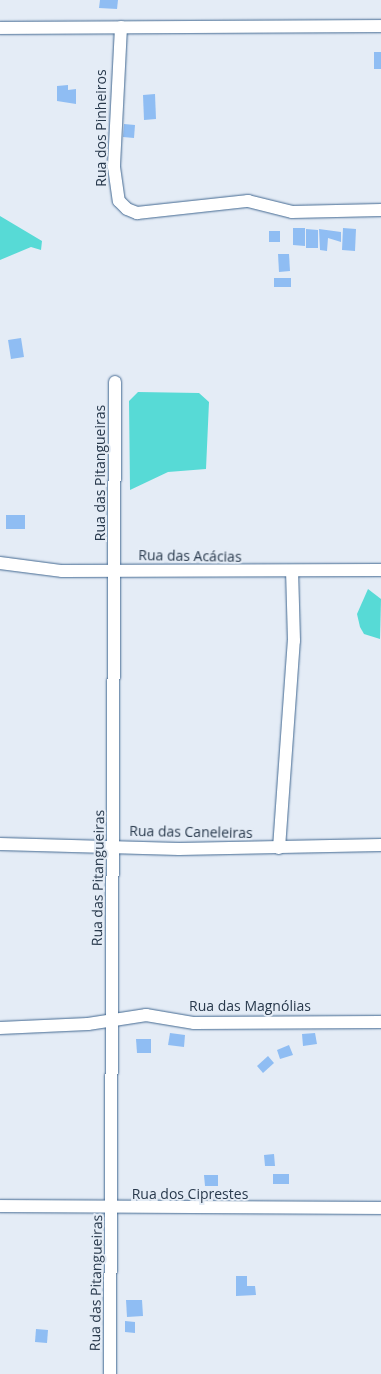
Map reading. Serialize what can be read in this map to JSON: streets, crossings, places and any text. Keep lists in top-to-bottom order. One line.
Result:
{"streets":{"street":["Rua dos Pinheiros","Rua das Pitangueiras","Rua das Acácias","Rua das Caneleiras","Rua das Magnólias","Rua dos Ciprestes"]},"crossings":[["Rua das Pitangueiras","Rua das Acácias"],["Rua das Pitangueiras","Rua das Caneleiras"],["Rua das Pitangueiras","Rua das Magnólias"],["Rua das Pitangueiras","Rua dos Ciprestes"]]}
